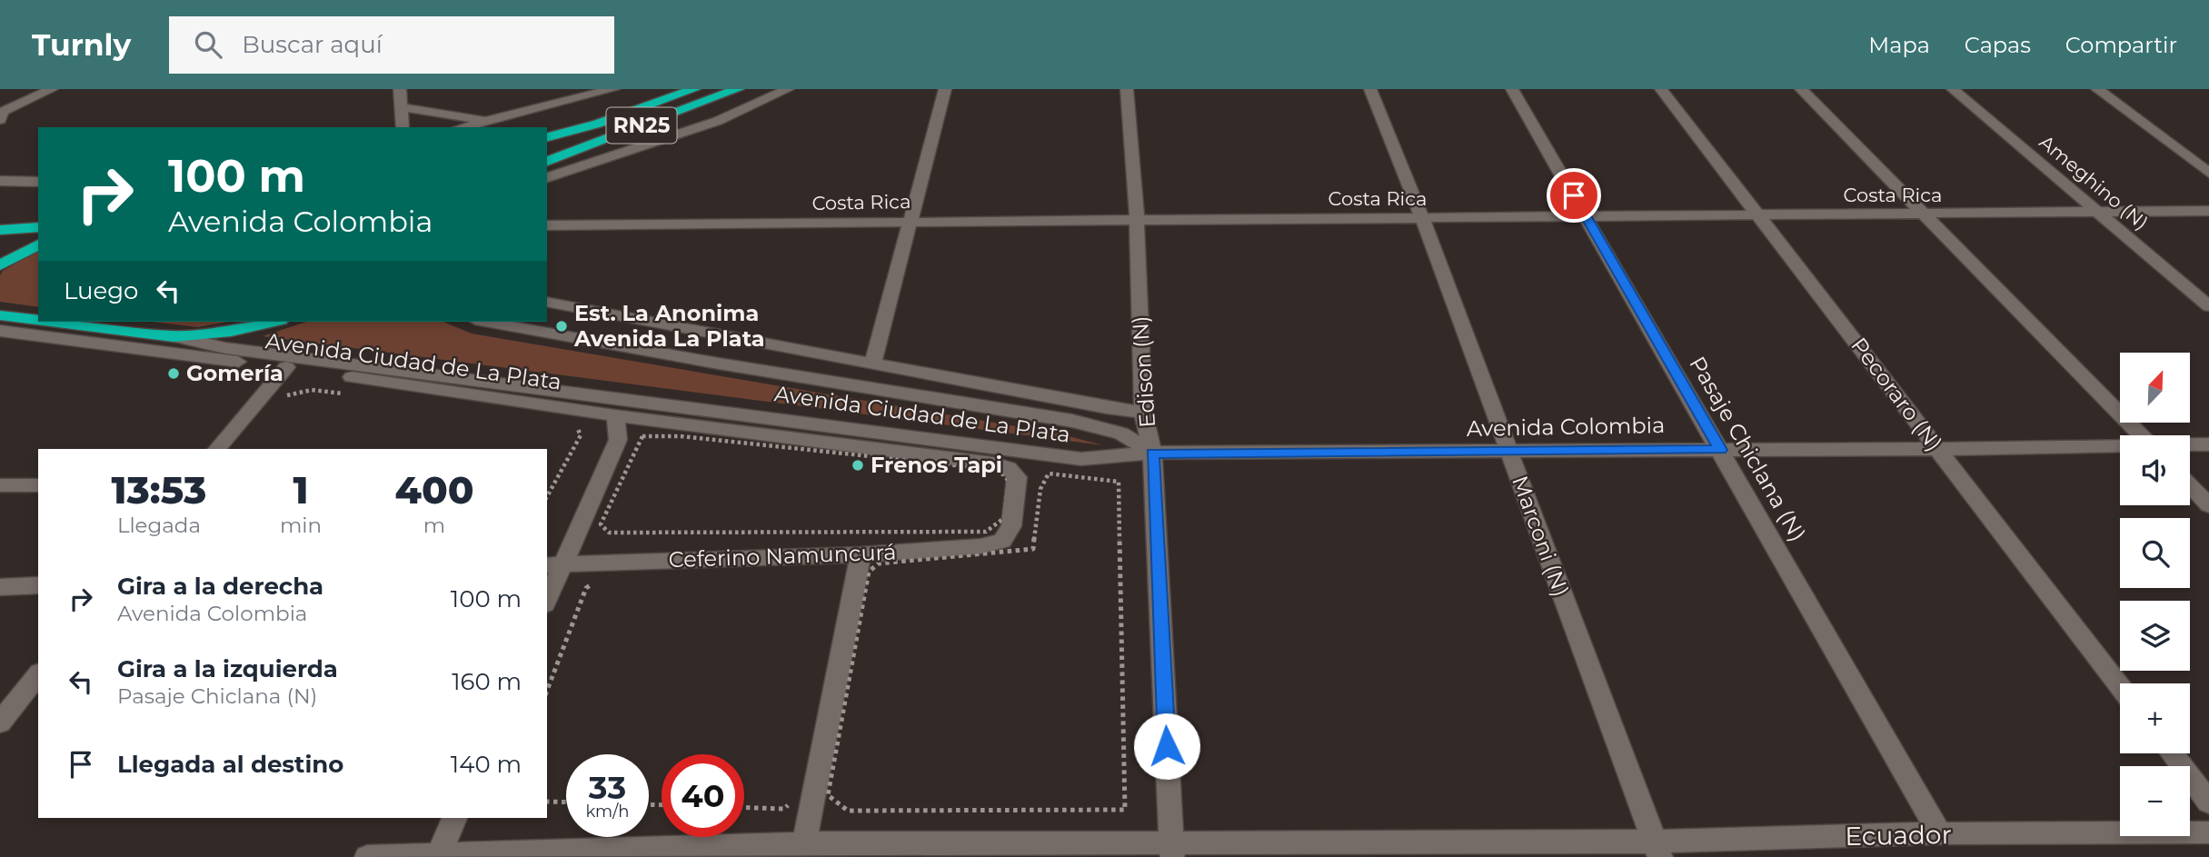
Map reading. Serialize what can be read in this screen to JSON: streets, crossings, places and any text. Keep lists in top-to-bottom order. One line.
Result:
{"streets":{"highway":["RN25","Avenida Ciudad de La Plata"],"street":["Ameghino (N)","Costa Rica","Edison (N)","Pecoraro (N)","Avenida Colombia","Pasaje Chiclana (N)","Marconi (N)","Ceferino Namuncurá","Ecuador"]},"crossings":[["Ameghino (N)","Costa Rica"],["Costa Rica","Edison (N)"],["Costa Rica","Pecoraro (N)"],["Costa Rica","Pasaje Chiclana (N)"],["Costa Rica","Marconi (N)"],["Avenida Ciudad de La Plata","Edison (N)"],["Avenida Ciudad de La Plata","Avenida Colombia"],["Avenida Ciudad de La Plata","Ceferino Namuncurá"],["Edison (N)","Avenida Colombia"],["Edison (N)","Ecuador"],["Pecoraro (N)","Avenida Colombia"],["Avenida Colombia","Pasaje Chiclana (N)"],["Avenida Colombia","Marconi (N)"],["Pasaje Chiclana (N)","Ecuador"],["Marconi (N)","Ecuador"]],"places":["Est. La Anonima Avenida La Plata","Gomería","Frenos Tapi"],"north":"top right","page":{"header":"Turnly","search":"Buscar aquí","nav":["Mapa","Capas","Compartir"],"turn":["100 m","Avenida Colombia"],"then":"Luego","map_buttons":["+","−"],"eta":["13:53","Llegada","1","min","400","m"],"list":[{"name":"Gira a la derecha","note":"Avenida Colombia","value":"100 m"},{"name":"Gira a la izquierda","note":"Pasaje Chiclana (N)","value":"160 m"},{"name":"Llegada al destino","value":"140 m"}],"speed":"33 km/h","limit":"40"}}
